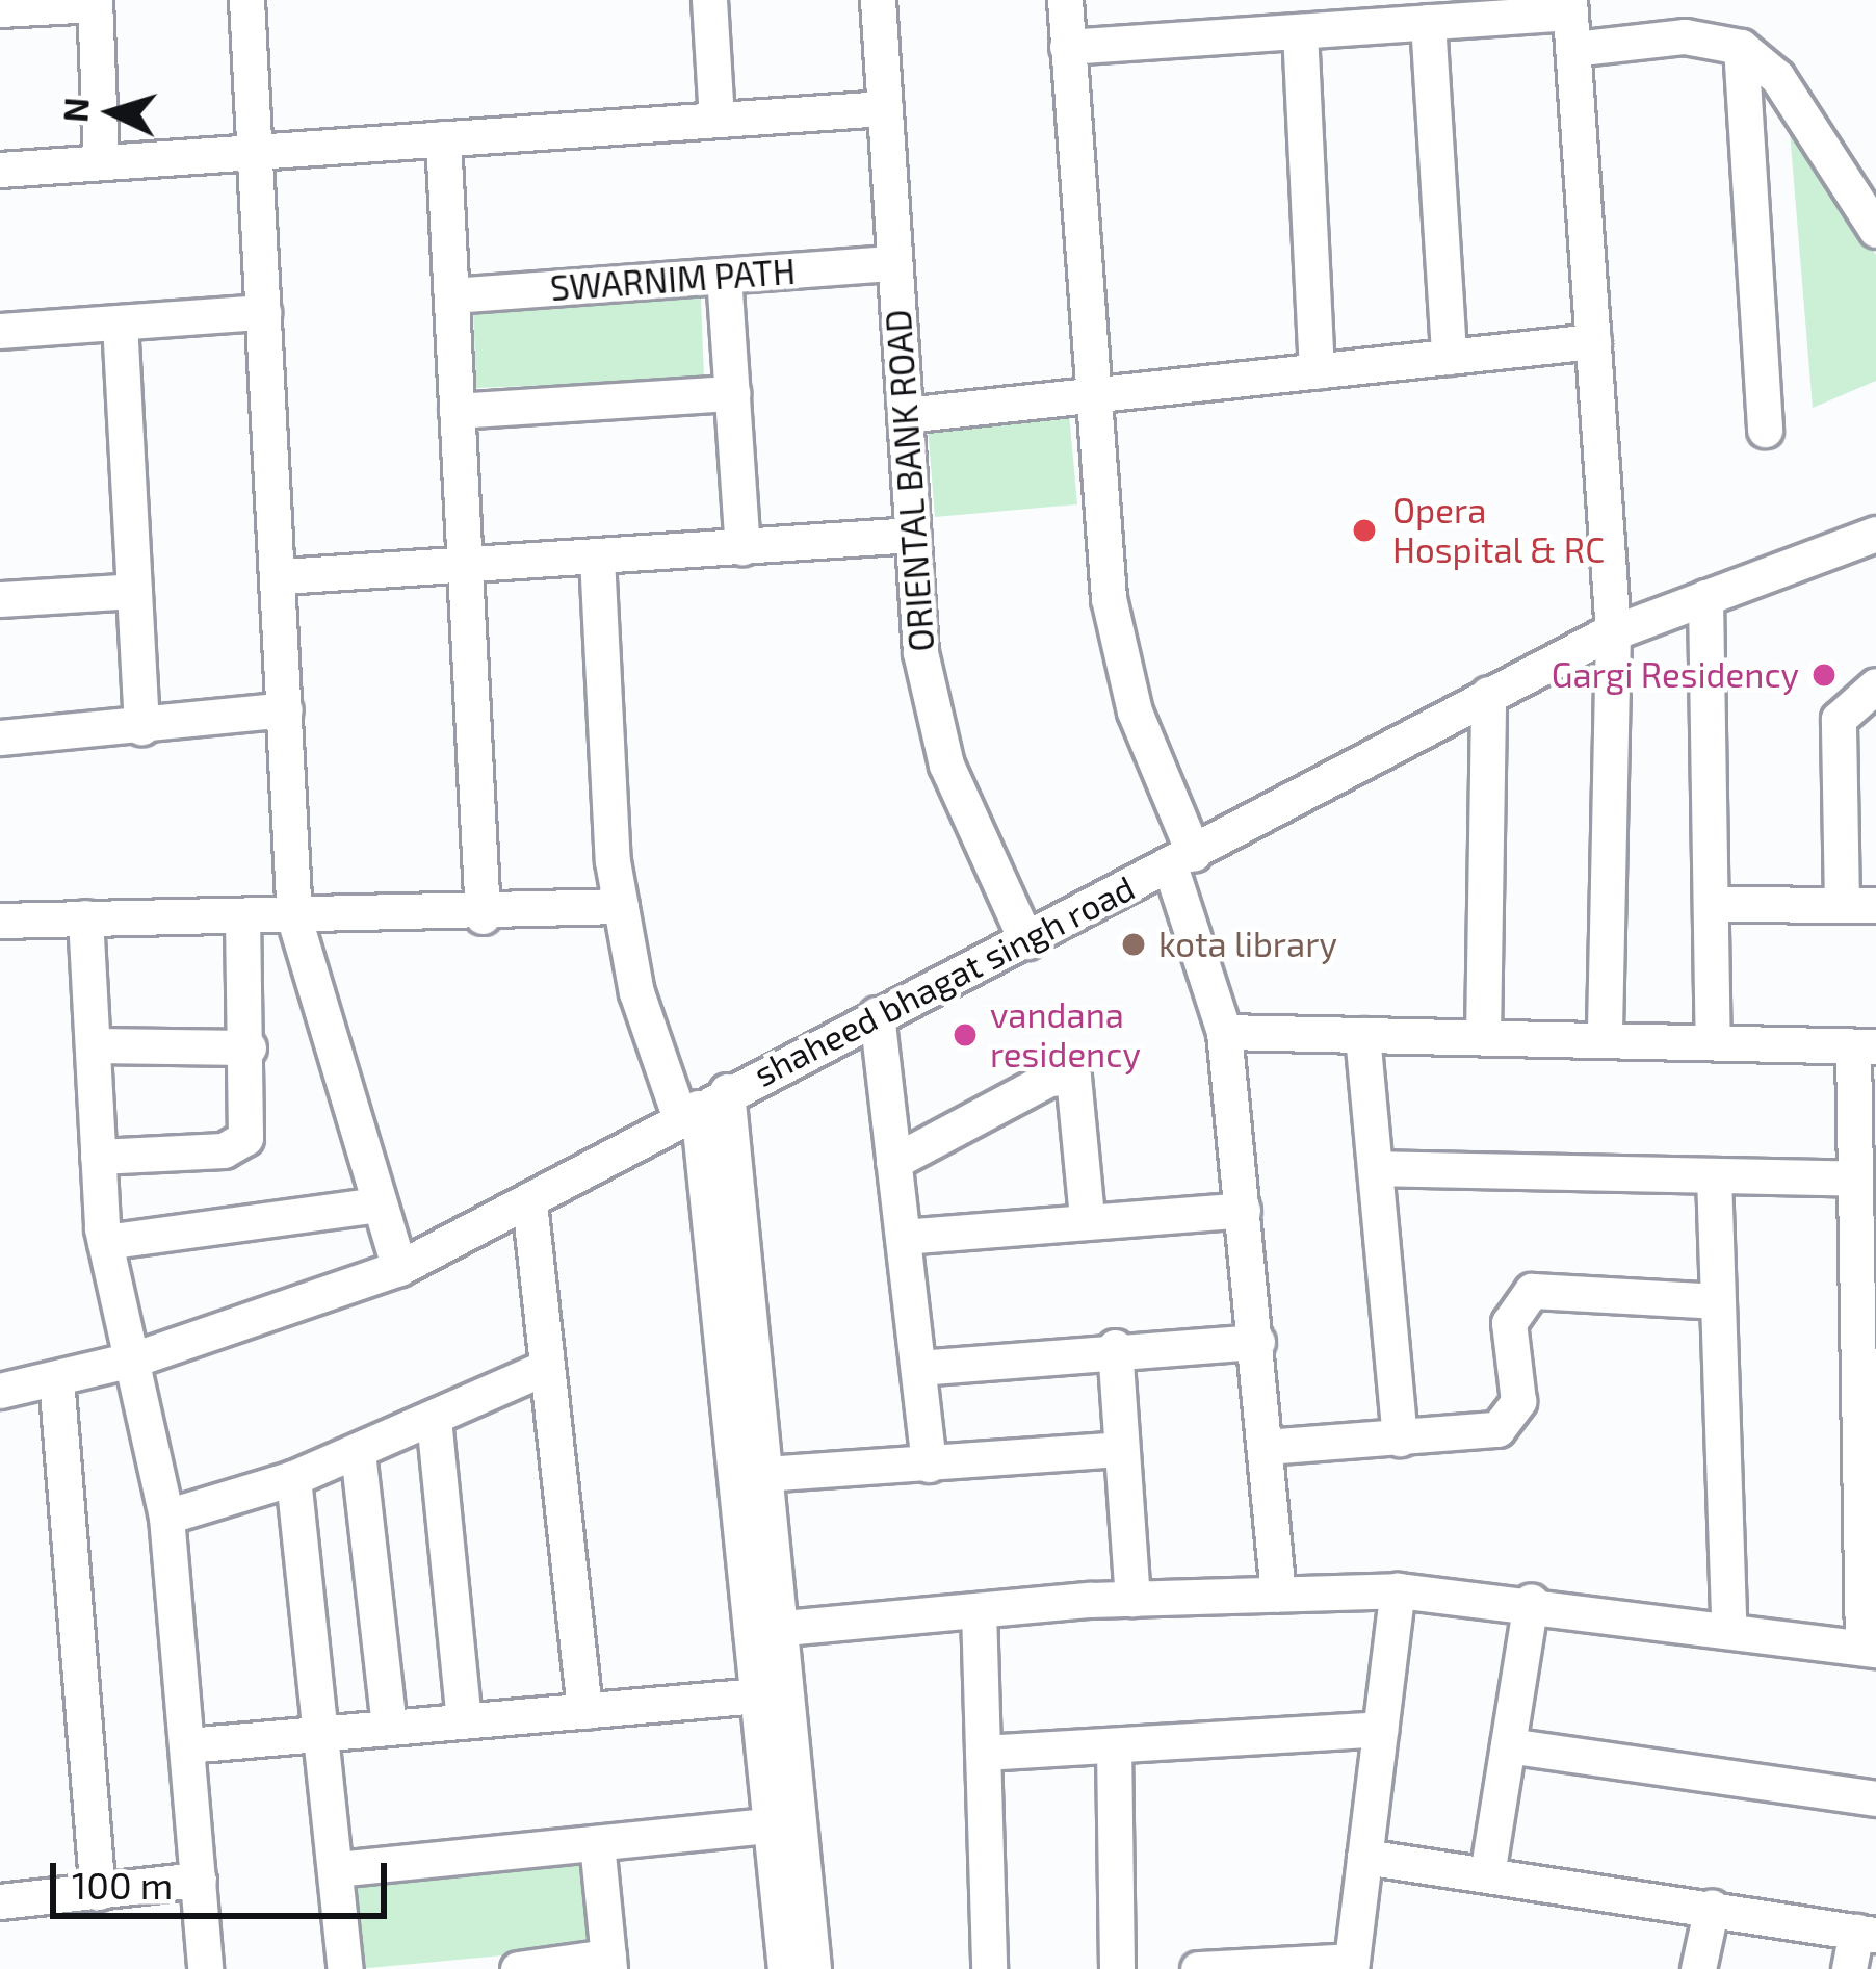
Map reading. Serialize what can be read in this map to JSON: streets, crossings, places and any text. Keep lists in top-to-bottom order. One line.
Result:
{"streets":{"street":["SWARNIM PATH","ORIENTAL BANK ROAD","shaheed bhagat singh road"]},"crossings":[["SWARNIM PATH","ORIENTAL BANK ROAD"],["ORIENTAL BANK ROAD","shaheed bhagat singh road"]],"places":["Opera Hospital & RC","Gargi Residency","kota library","vandana residency"],"scale_bar":"100 m","north":"left"}
